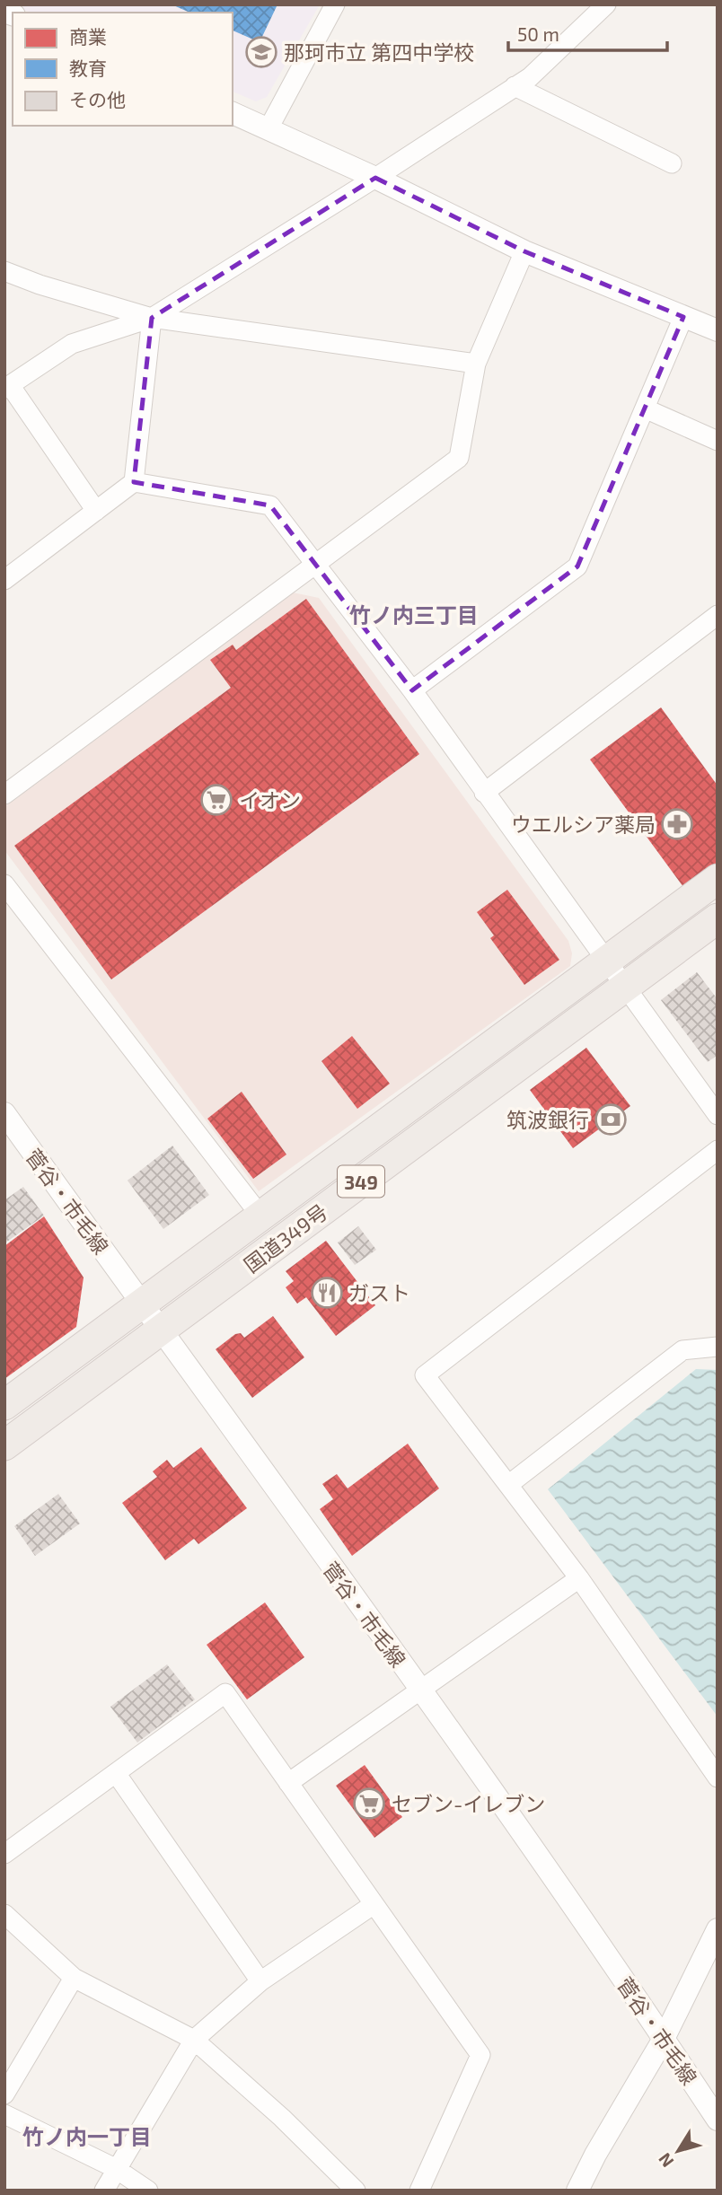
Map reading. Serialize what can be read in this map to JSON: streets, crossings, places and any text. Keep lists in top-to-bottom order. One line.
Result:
{"streets":{"highway":["349","国道349号"],"street":["菅谷・市毛線"]},"crossings":[["菅谷・市毛線","国道349号"]],"districts":["竹ノ内三丁目","竹ノ内一丁目"],"places":{"school or university":["那珂市立 第四中学校"],"supermarket":["イオン","セブン-イレブン"],"pharmacy":["ウエルシア薬局"],"bank":["筑波銀行"],"restaurant":["ガスト"]},"legend":["商業","教育","その他"],"scale_bar":"50 m","north":"bottom left"}
